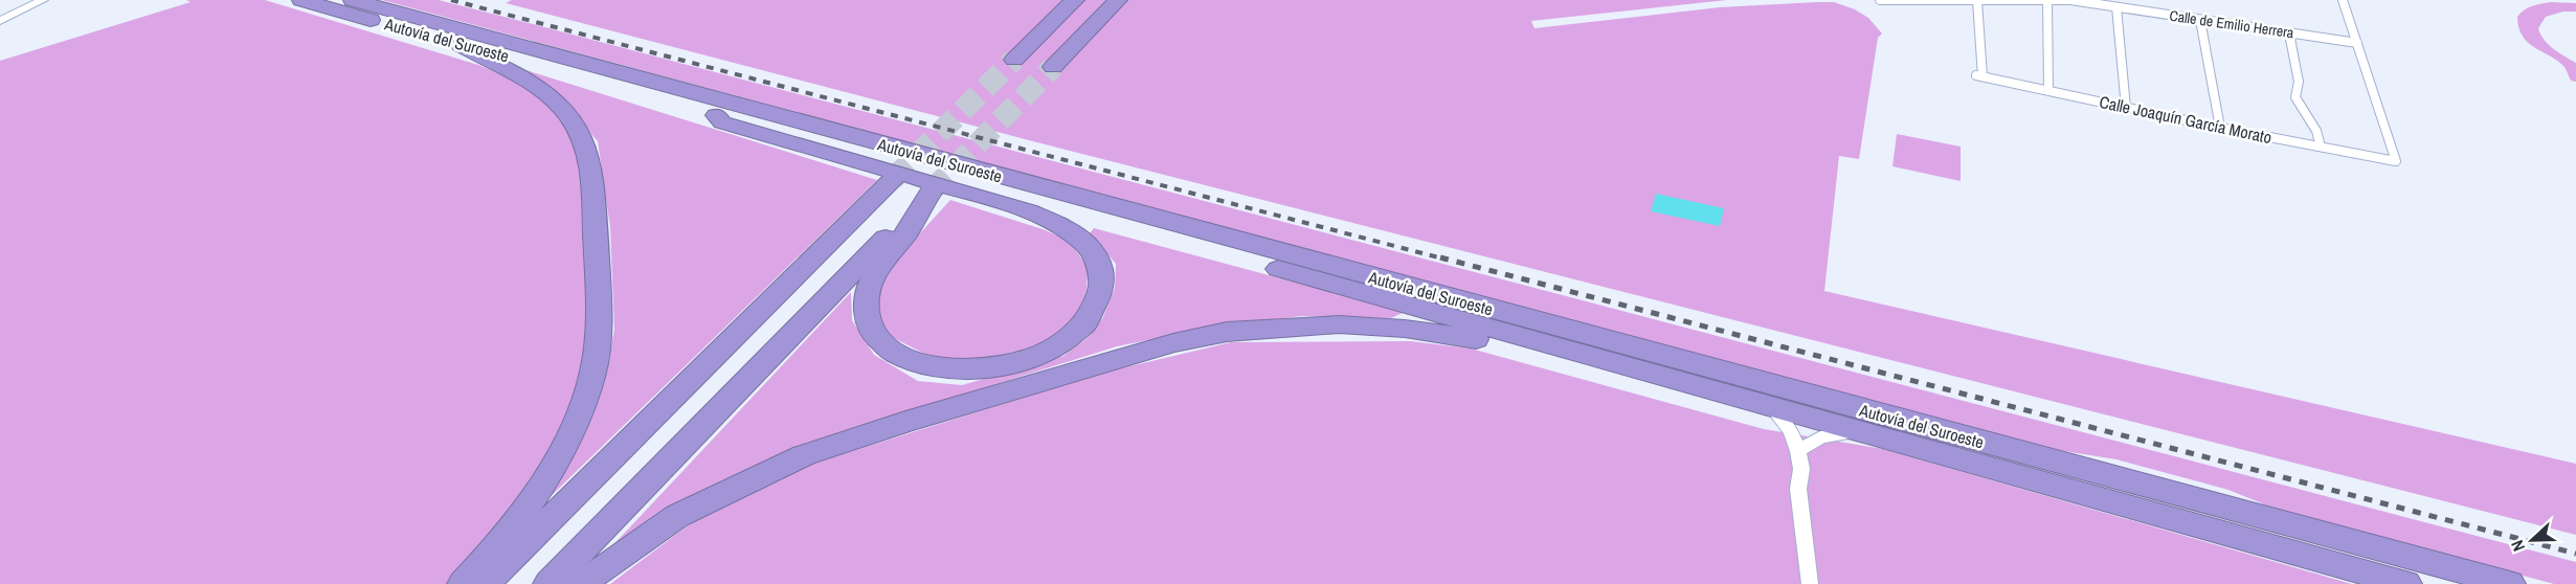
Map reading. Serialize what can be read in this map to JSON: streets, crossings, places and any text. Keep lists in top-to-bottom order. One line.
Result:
{"streets":{"highway":["Autovía del Suroeste"],"street":["Calle de Emilio Herrera","Calle Joaquín García Morato"]},"crossings":[["Calle de Emilio Herrera","Calle Joaquín García Morato"]],"north":"left"}
